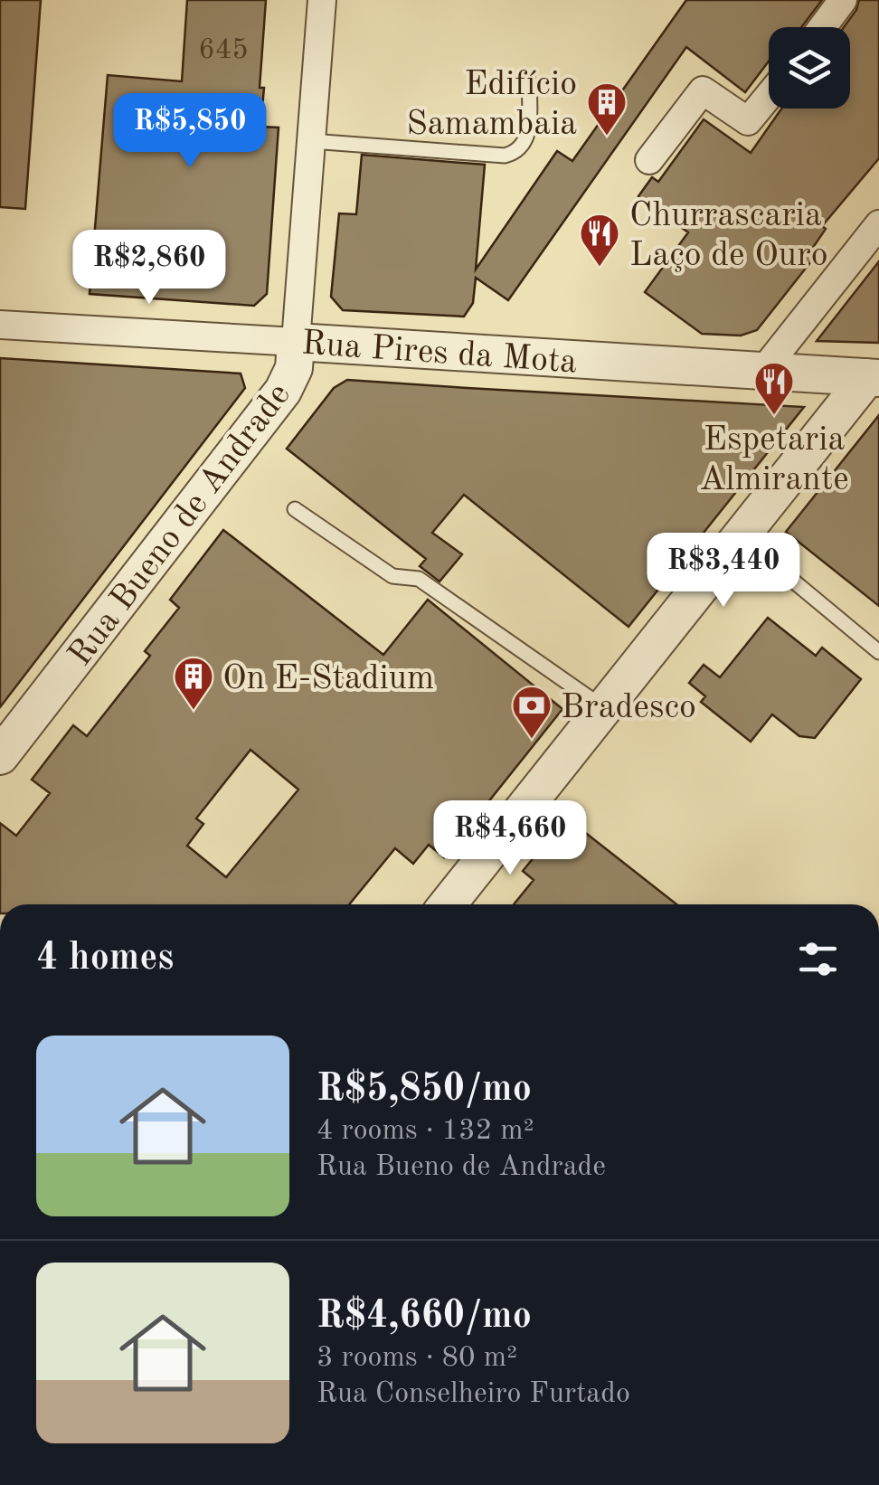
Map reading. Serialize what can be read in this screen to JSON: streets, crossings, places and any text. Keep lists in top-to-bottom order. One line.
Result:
{"streets":{"street":["Rua Pires da Mota","Rua Bueno de Andrade"]},"crossings":[["Rua Pires da Mota","Rua Bueno de Andrade"]],"places":{"building":["Edifício Samambaia","On E-Stadium"],"restaurant":["Churrascaria Laço de Ouro","Espetaria Almirante"],"bank":["Bradesco"]},"house_numbers":["645"],"page":{"price":["R$5,850","R$2,860","R$3,440","R$4,660"],"heading":"4 homes","list":[{"name":"R$5,850/mo","note":"4 rooms · 132 m² · Rua Bueno de Andrade"},{"name":"R$4,660/mo","note":"3 rooms · 80 m² · Rua Conselheiro Furtado"}]}}
